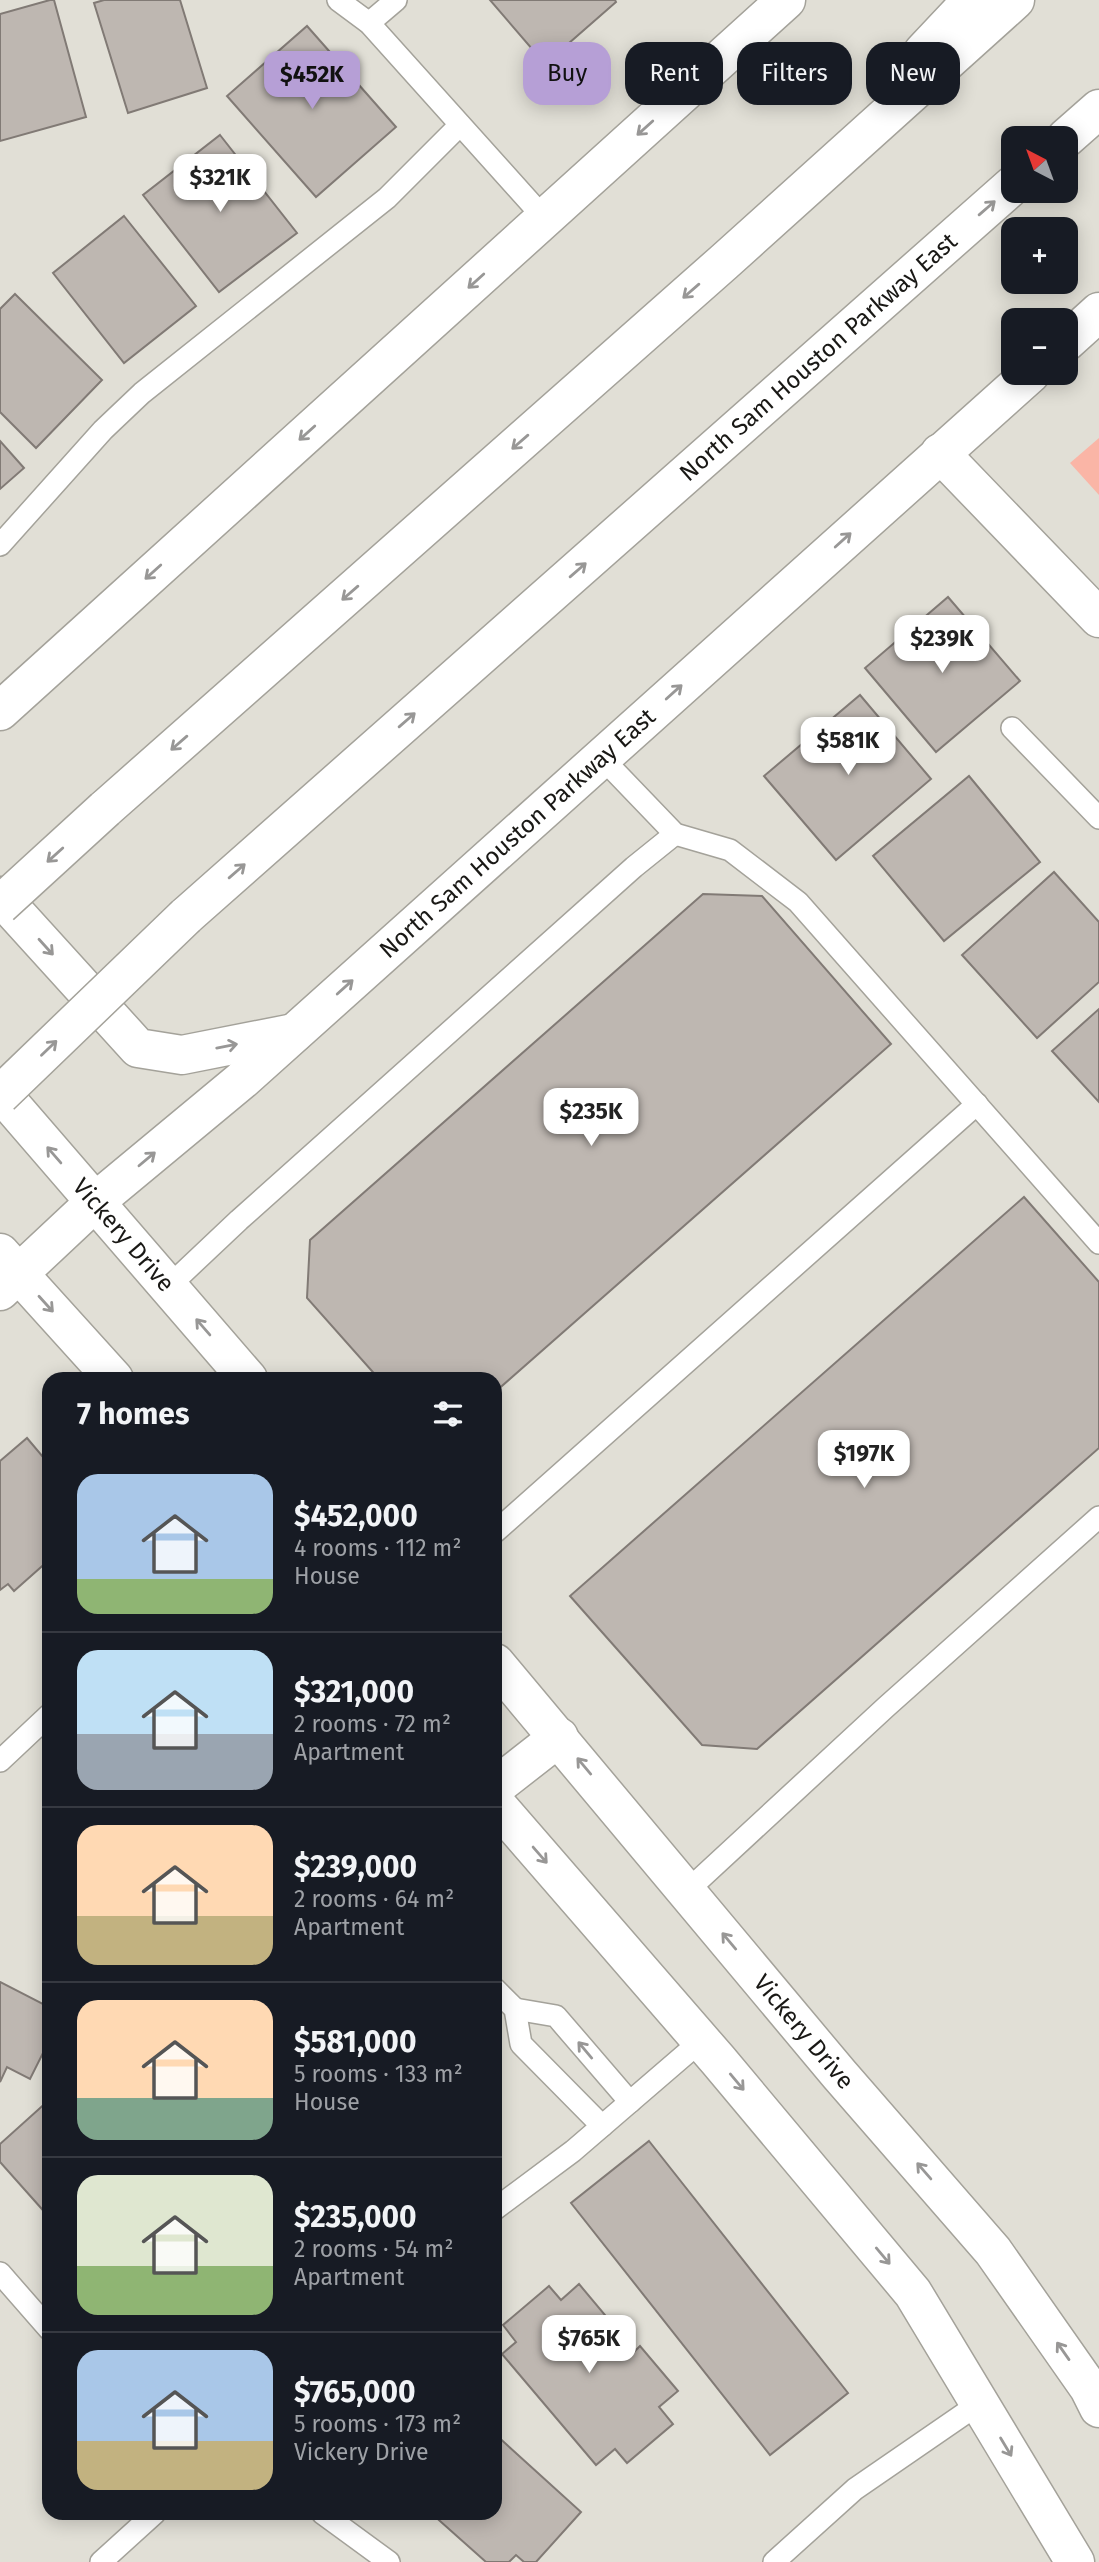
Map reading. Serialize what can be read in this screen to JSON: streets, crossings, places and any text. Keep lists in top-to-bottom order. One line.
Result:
{"streets":{"main road":["North Sam Houston Parkway East","Vickery Drive"]},"crossings":[["North Sam Houston Parkway East","Vickery Drive"]],"north":"top left","page":{"chip":["Buy","Rent","Filters","New"],"price":["$452K","$321K","$239K","$581K","$235K","$197K","$765K"],"map_buttons":["+","−"],"heading":"7 homes","list":[{"name":"$452,000","note":"4 rooms · 112 m² · House"},{"name":"$321,000","note":"2 rooms · 72 m² · Apartment"},{"name":"$239,000","note":"2 rooms · 64 m² · Apartment"},{"name":"$581,000","note":"5 rooms · 133 m² · House"},{"name":"$235,000","note":"2 rooms · 54 m² · Apartment"},{"name":"$765,000","note":"5 rooms · 173 m² · Vickery Drive"}]}}
